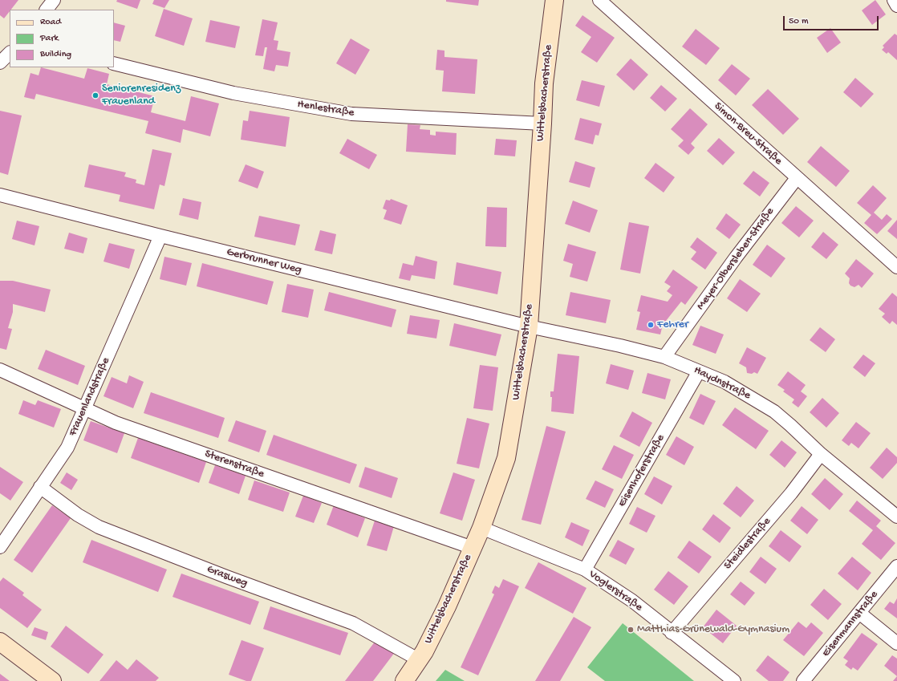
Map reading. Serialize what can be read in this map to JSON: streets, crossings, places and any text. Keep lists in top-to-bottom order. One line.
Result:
{"streets":{"street":["Wittelsbacherstraße","Henlestraße","Simon-Breu-Straße","Meyer-Olbersleben-Straße","Gerbrunner Weg","Haydnstraße","Frauenlandstraße","Sterenstraße","Eisenhoferstraße","Steidlestraße","Grasweg","Voglerstraße","Eisenmannstraße"]},"crossings":[["Wittelsbacherstraße","Henlestraße"],["Wittelsbacherstraße","Gerbrunner Weg"],["Wittelsbacherstraße","Haydnstraße"],["Wittelsbacherstraße","Sterenstraße"],["Wittelsbacherstraße","Grasweg"],["Wittelsbacherstraße","Voglerstraße"],["Simon-Breu-Straße","Meyer-Olbersleben-Straße"],["Meyer-Olbersleben-Straße","Haydnstraße"],["Gerbrunner Weg","Haydnstraße"],["Gerbrunner Weg","Frauenlandstraße"],["Haydnstraße","Eisenhoferstraße"],["Haydnstraße","Steidlestraße"],["Frauenlandstraße","Sterenstraße"],["Frauenlandstraße","Grasweg"],["Eisenhoferstraße","Voglerstraße"],["Steidlestraße","Voglerstraße"]],"places":["Seniorenresidenz Frauenland","Fehrer","Matthias-Grünewald-Gymnasium"],"legend":["Road","Park","Building"],"scale_bar":"50 m"}
